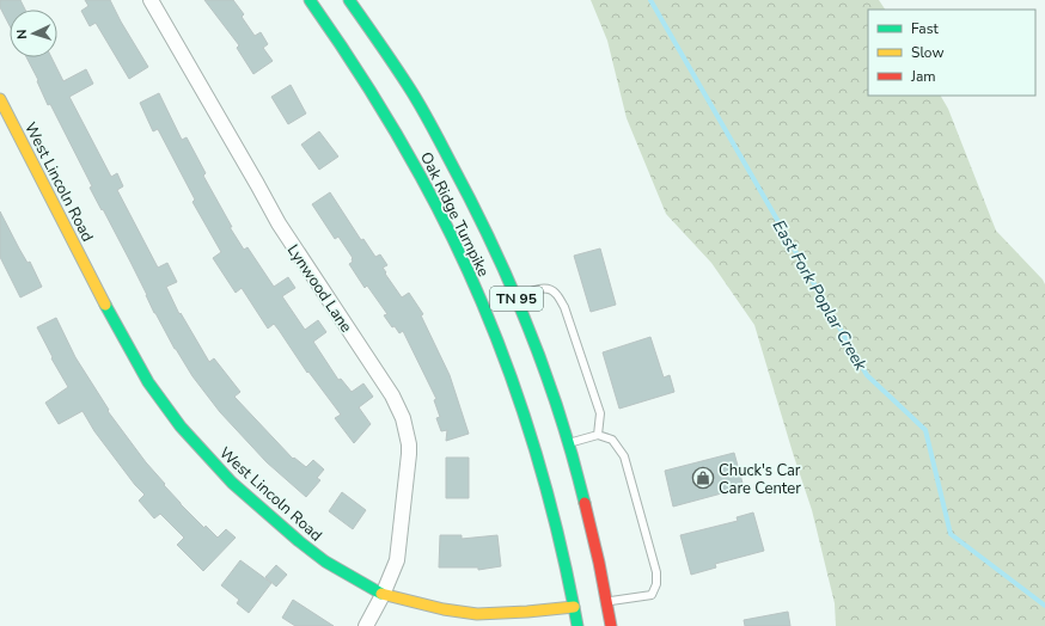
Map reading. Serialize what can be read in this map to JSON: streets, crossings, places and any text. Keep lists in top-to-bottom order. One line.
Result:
{"streets":{"main road":["West Lincoln Road","Oak Ridge Turnpike","TN 95"],"street":["Lynwood Lane"]},"crossings":[["West Lincoln Road","Oak Ridge Turnpike"],["West Lincoln Road","Lynwood Lane"]],"water":["East Fork Poplar Creek"],"places":{"shop":["Chuck's Car Care Center"]},"legend":["Fast","Slow","Jam"],"north":"left"}
